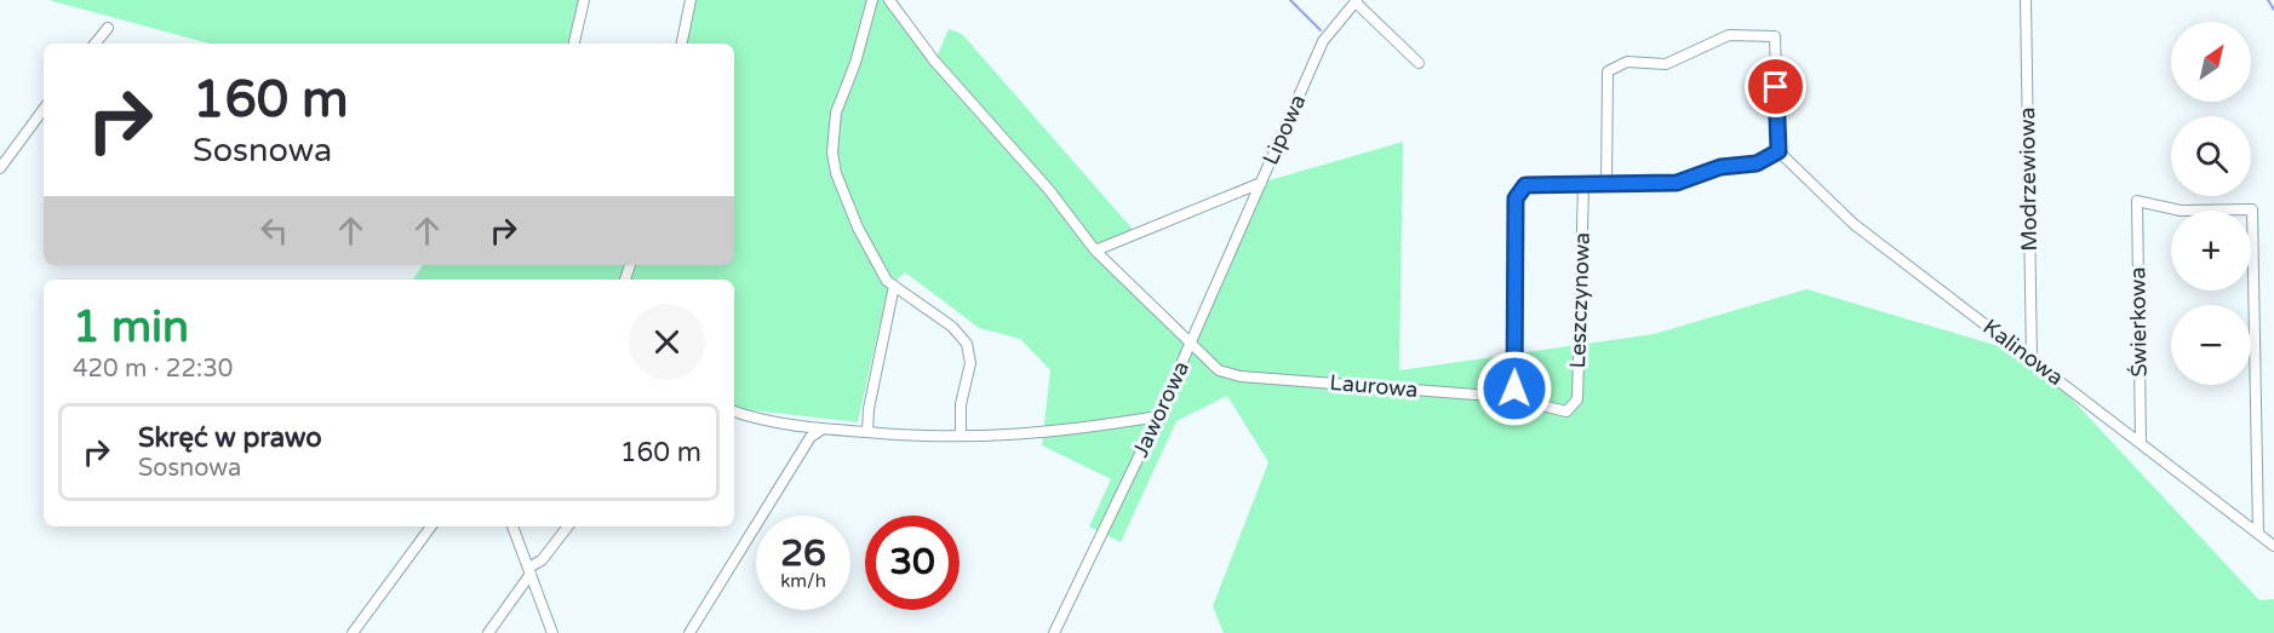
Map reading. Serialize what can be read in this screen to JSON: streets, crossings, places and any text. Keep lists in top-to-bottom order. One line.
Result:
{"streets":{"street":["Lipowa","Modrzewiowa","Leszczynowa","Świerkowa","Kalinowa","Laurowa","Jaworowa"]},"crossings":[["Lipowa","Laurowa"],["Lipowa","Jaworowa"],["Modrzewiowa","Kalinowa"],["Leszczynowa","Laurowa"],["Świerkowa","Kalinowa"],["Laurowa","Jaworowa"]],"north":"top right","page":{"map_buttons":["+","−"],"turn":["160 m","Sosnowa"],"heading":["1 min","420 m · 22:30"],"list":[{"name":"Skręć w prawo","note":"Sosnowa","value":"160 m"}],"speed":"26 km/h","limit":"30"}}
